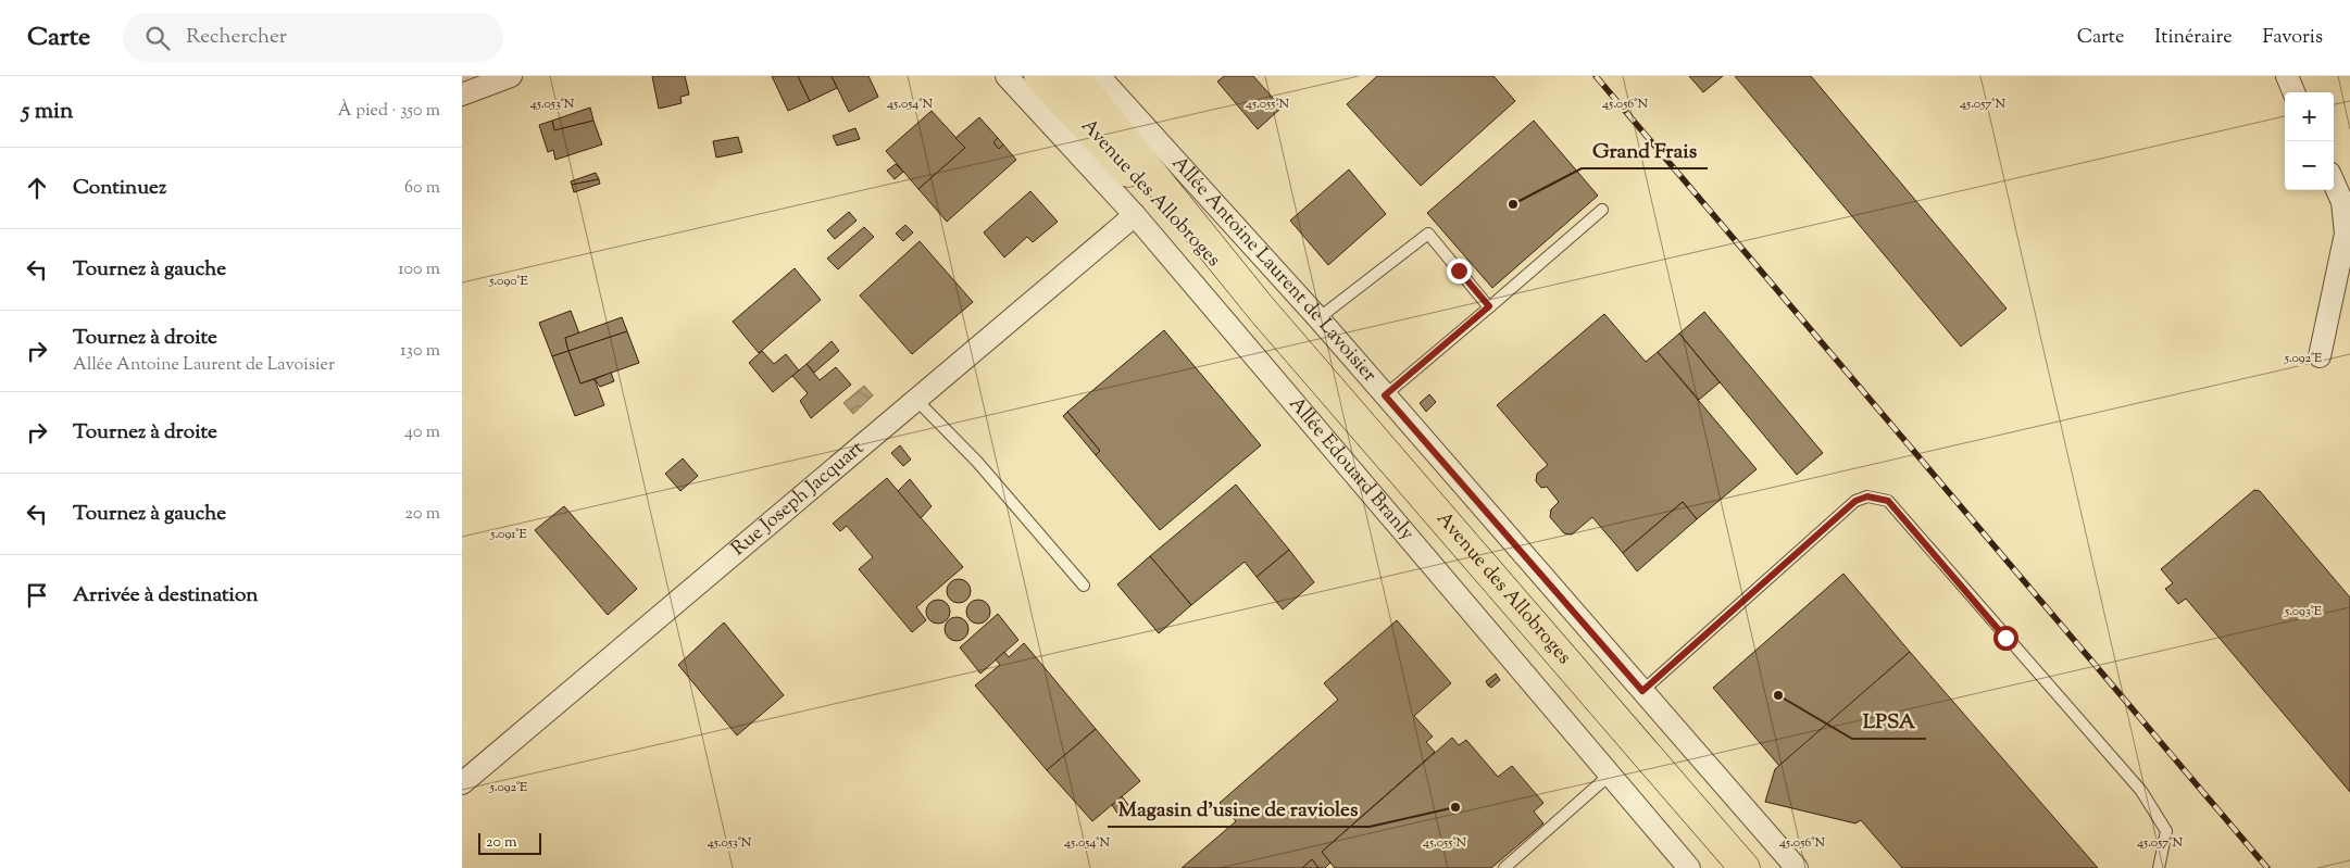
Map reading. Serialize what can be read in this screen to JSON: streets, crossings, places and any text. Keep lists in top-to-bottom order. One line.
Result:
{"streets":{"main road":["Avenue des Allobroges"],"street":["Allée Antoine Laurent de Lavoisier","Allée Edouard Branly","Rue Joseph Jacquart"]},"crossings":[["Avenue des Allobroges","Allée Antoine Laurent de Lavoisier"],["Allée Edouard Branly","Rue Joseph Jacquart"]],"places":["Grand Frais","LPSA","Magasin d’usine de ravioles"],"scale_bar":"20 m","page":{"header":"Carte","search":"Rechercher","nav":["Carte","Itinéraire","Favoris"],"heading":["5 min","À pied · 350 m"],"map_buttons":["+","−"],"list":[["Continuez","60 m"],["Tournez à gauche","100 m"],["Tournez à droite","Allée Antoine Laurent de Lavoisier","130 m"],["Tournez à droite","40 m"],["Tournez à gauche","20 m"],"Arrivée à destination"],"scale":"20 m"},"coordinates":["45.053°N","45.054°N","45.055°N","45.056°N","45.057°N","5.090°E","5.092°E","5.091°E","5.093°E"]}
